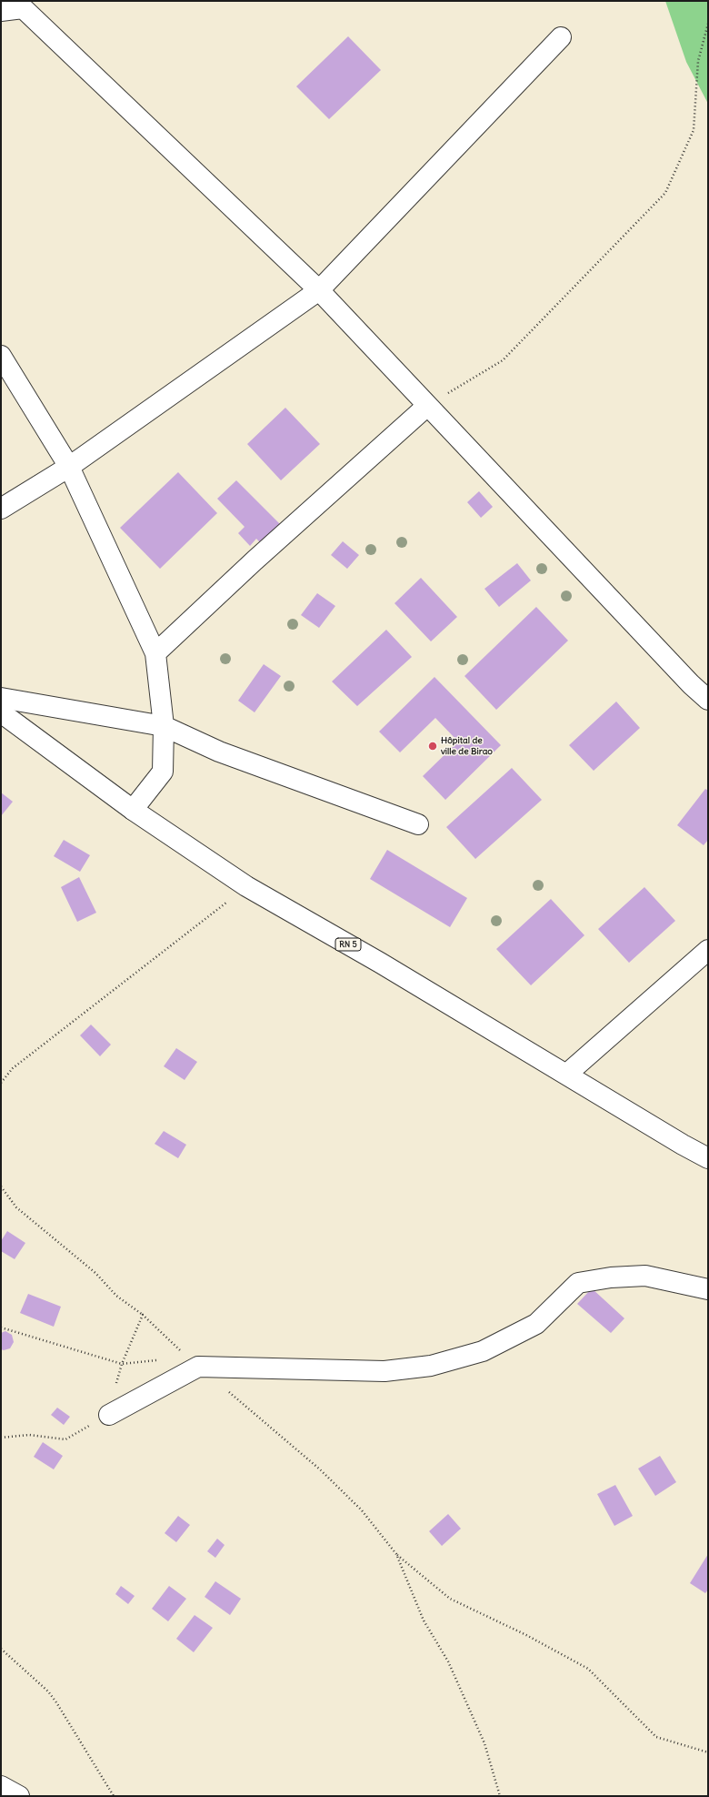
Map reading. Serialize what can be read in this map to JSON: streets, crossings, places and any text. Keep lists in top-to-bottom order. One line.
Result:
{"streets":{"street":["RN 5"]},"places":["Hôpital de ville de Birao"]}
